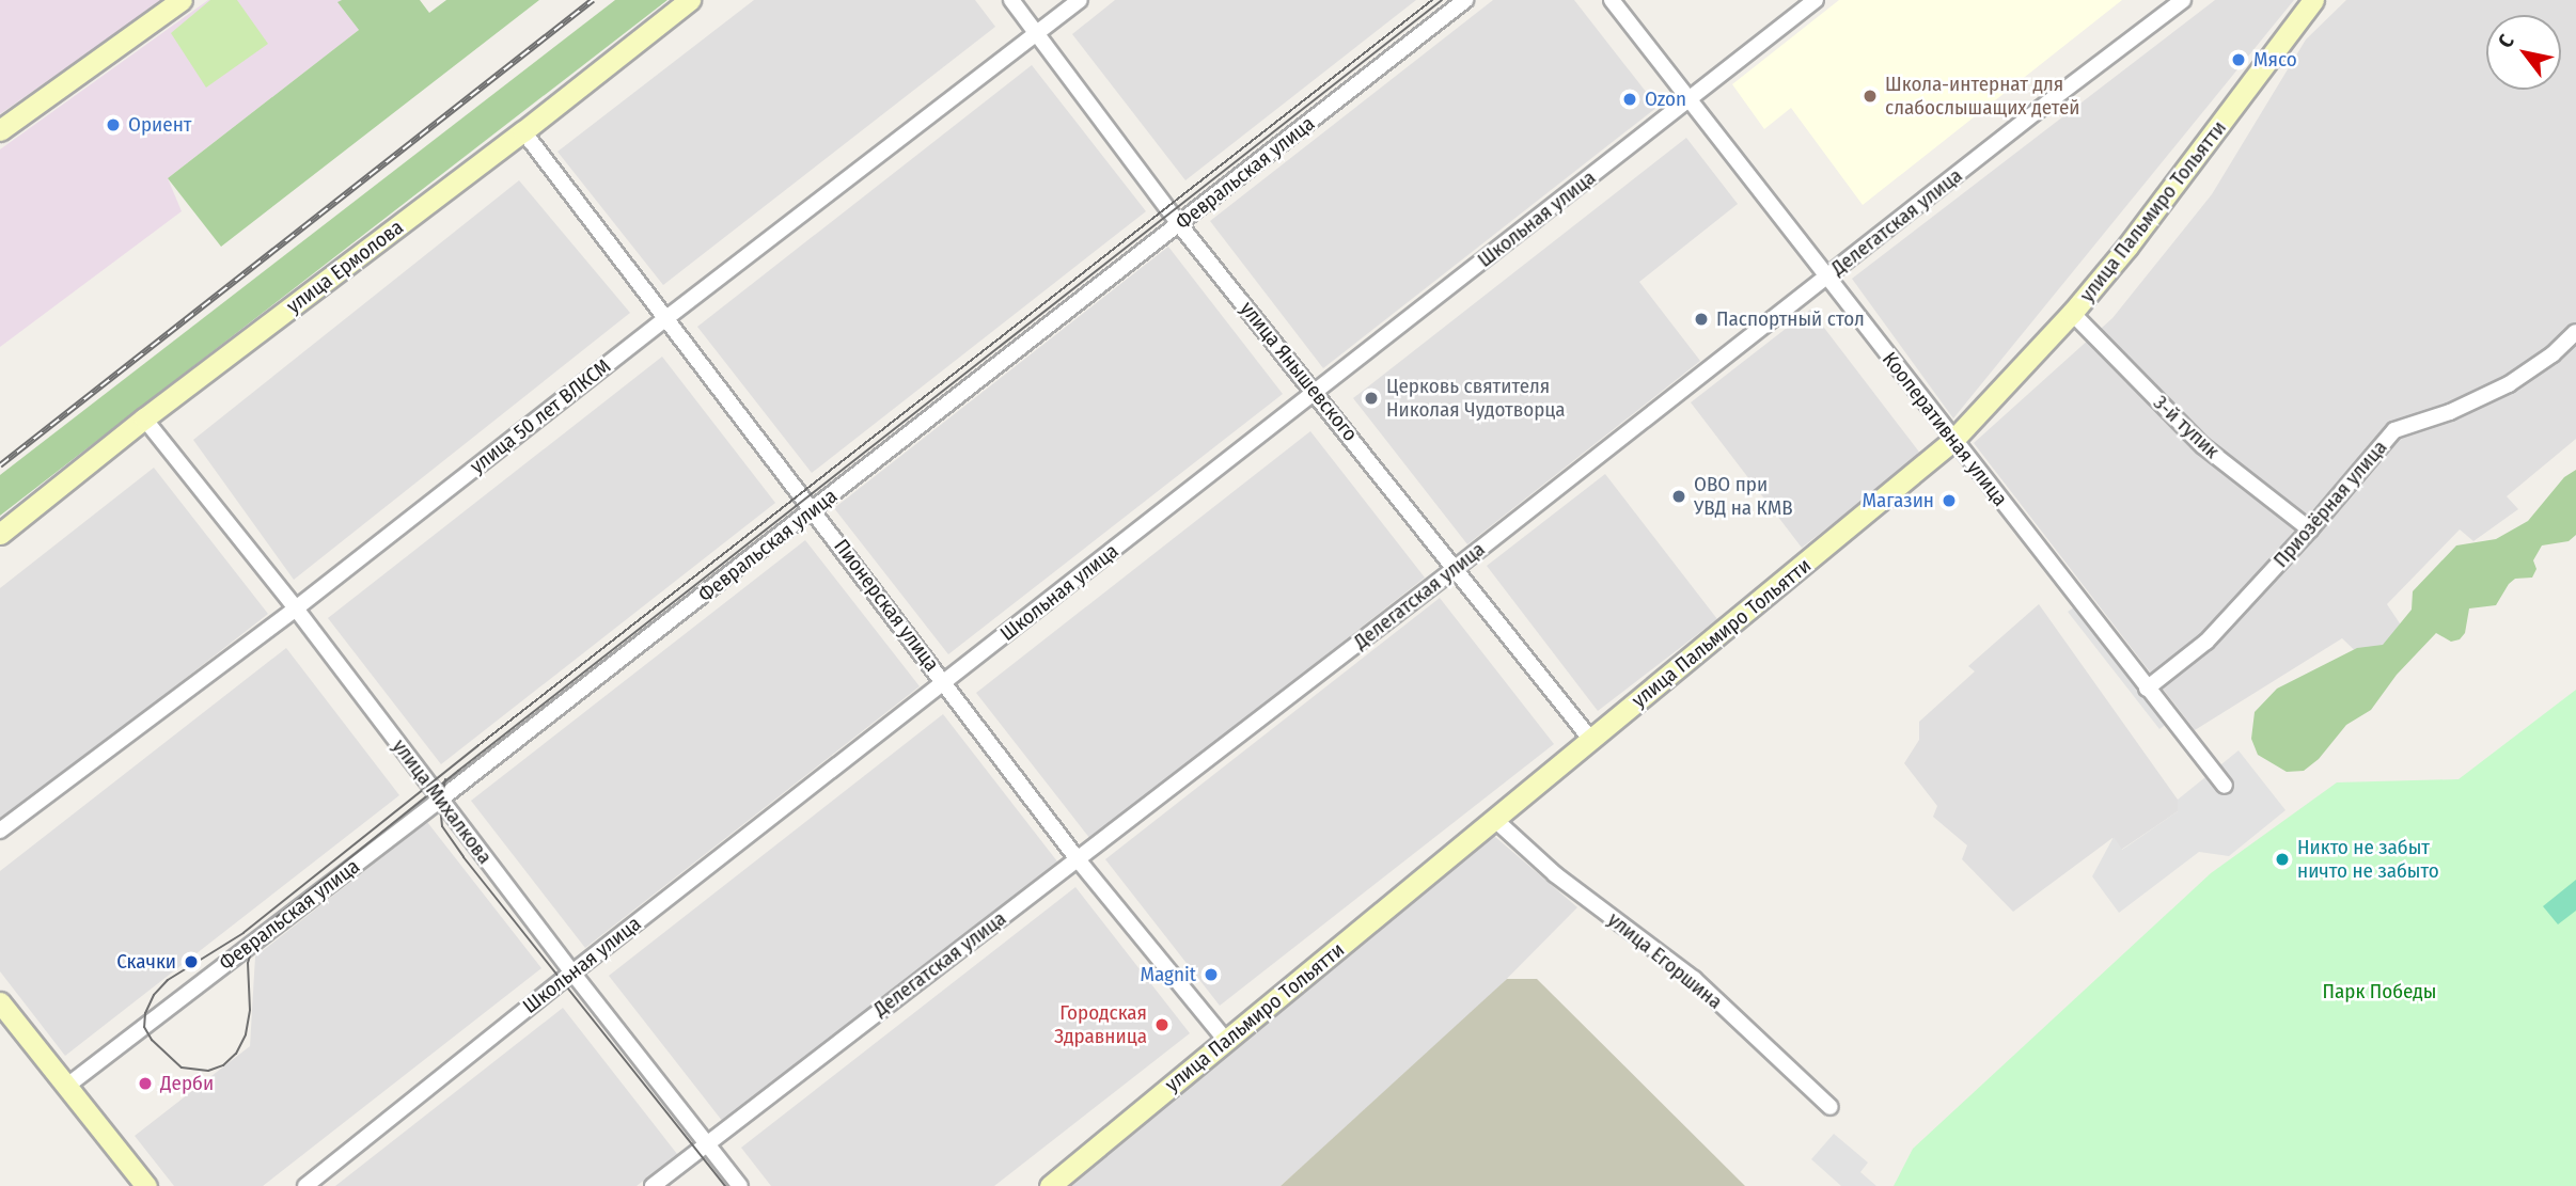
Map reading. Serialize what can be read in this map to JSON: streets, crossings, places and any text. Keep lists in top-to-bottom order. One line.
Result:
{"streets":{"street":["Февральская улица","улица Пальмиро Тольятти","Школьная улица","Делегатская улица","улица Ермолова","улица Янышевского","улица 50 лет ВЛКСМ","3-й тупик","Кооперативная улица","Приозёрная улица","Пионерская улица","улица Михалкова","улица Егоршина"]},"crossings":[["Февральская улица","улица Янышевского"],["Февральская улица","Пионерская улица"],["Февральская улица","улица Михалкова"],["улица Пальмиро Тольятти","улица Янышевского"],["улица Пальмиро Тольятти","3-й тупик"],["улица Пальмиро Тольятти","Кооперативная улица"],["улица Пальмиро Тольятти","Пионерская улица"],["улица Пальмиро Тольятти","улица Егоршина"],["Школьная улица","улица Янышевского"],["Школьная улица","Кооперативная улица"],["Школьная улица","Пионерская улица"],["Школьная улица","улица Михалкова"],["Делегатская улица","улица Янышевского"],["Делегатская улица","Кооперативная улица"],["Делегатская улица","Пионерская улица"],["Делегатская улица","улица Михалкова"],["улица Ермолова","Пионерская улица"],["улица Ермолова","улица Михалкова"],["улица Янышевского","улица 50 лет ВЛКСМ"],["улица 50 лет ВЛКСМ","Пионерская улица"],["улица 50 лет ВЛКСМ","улица Михалкова"],["3-й тупик","Приозёрная улица"],["Кооперативная улица","Приозёрная улица"]],"parks":["Парк Победы"],"places":["Мясо","Школа-интернат для слабослышащих детей","Ozon","Ориент","Паспортный стол","Церковь святителя Николая Чудотворца","ОВО при УВД на КМВ","Магазин","Никто не забыт ничто не забыто","Скачки","Magnit","Городская Здравница","Дерби"],"north":"top left"}
